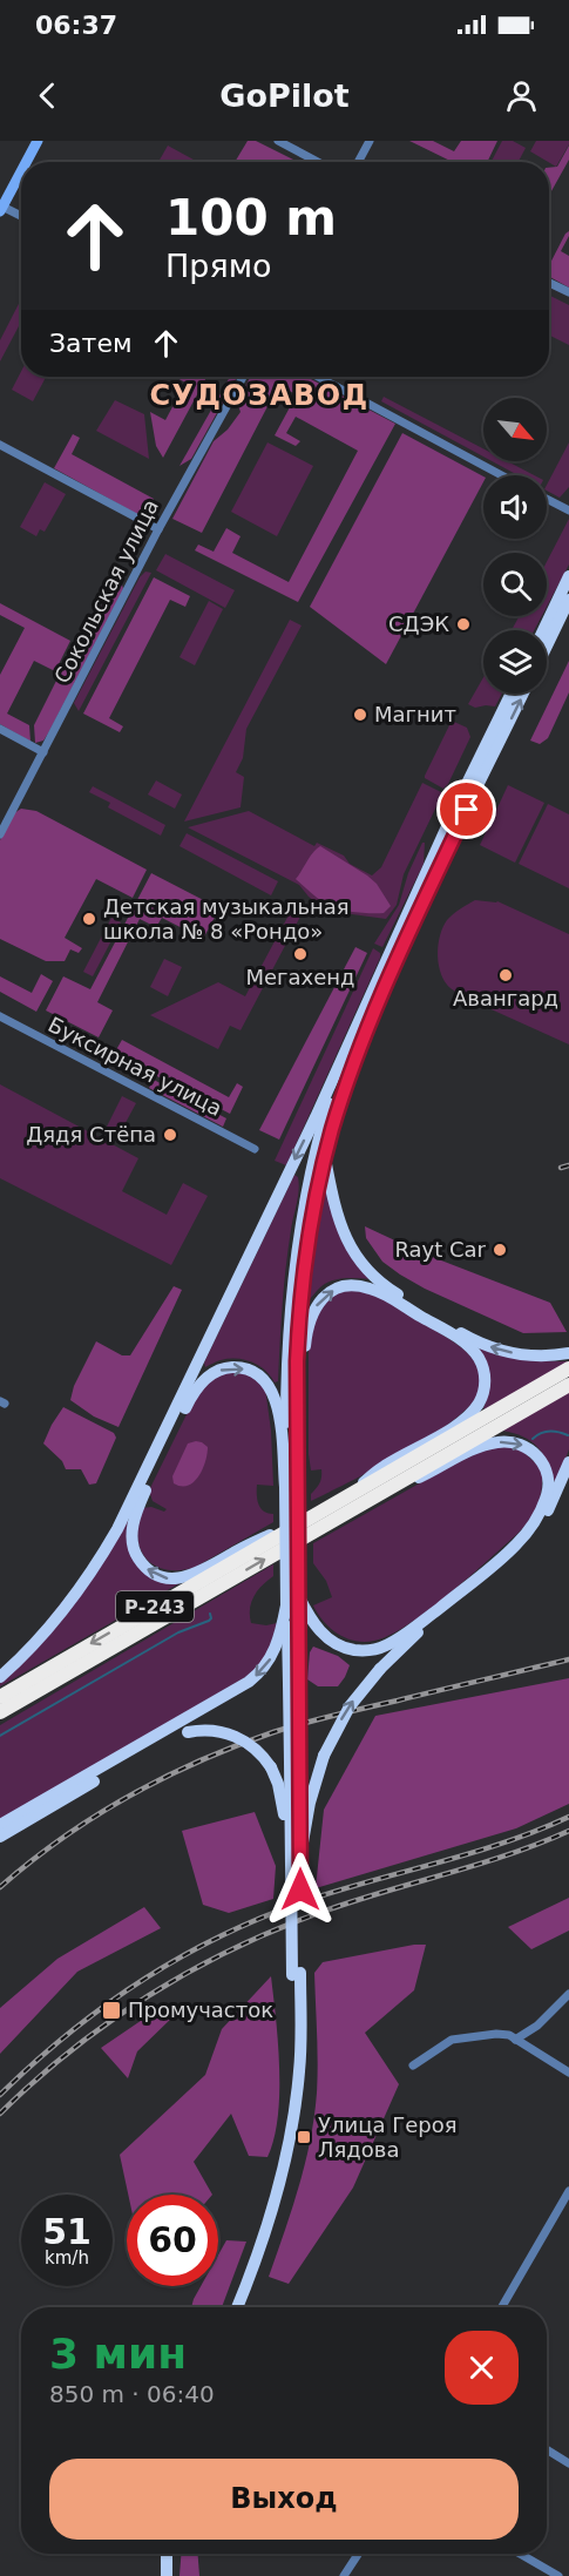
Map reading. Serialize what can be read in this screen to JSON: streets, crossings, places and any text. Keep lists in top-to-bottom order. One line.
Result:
{"streets":{"highway":["Р-243"],"street":["Сокольская улица","Буксирная улица"]},"districts":["СУДОЗАВОД"],"places":{"other":["СДЭК","Магнит","Детская музыкальная школа № 8 «Рондо»","Мегахенд","Авангард","Дядя Стёпа","Rayt Car"],"transit":["Промучасток","Улица Героя Лядова"]},"north":"bottom right","page":{"status":"06:37","header":"GoPilot","turn":["100 m","Прямо"],"then":"Затем","speed":"51 km/h","limit":"60","heading":["3 мин","850 m · 06:40"],"buttons":"Выход"}}
